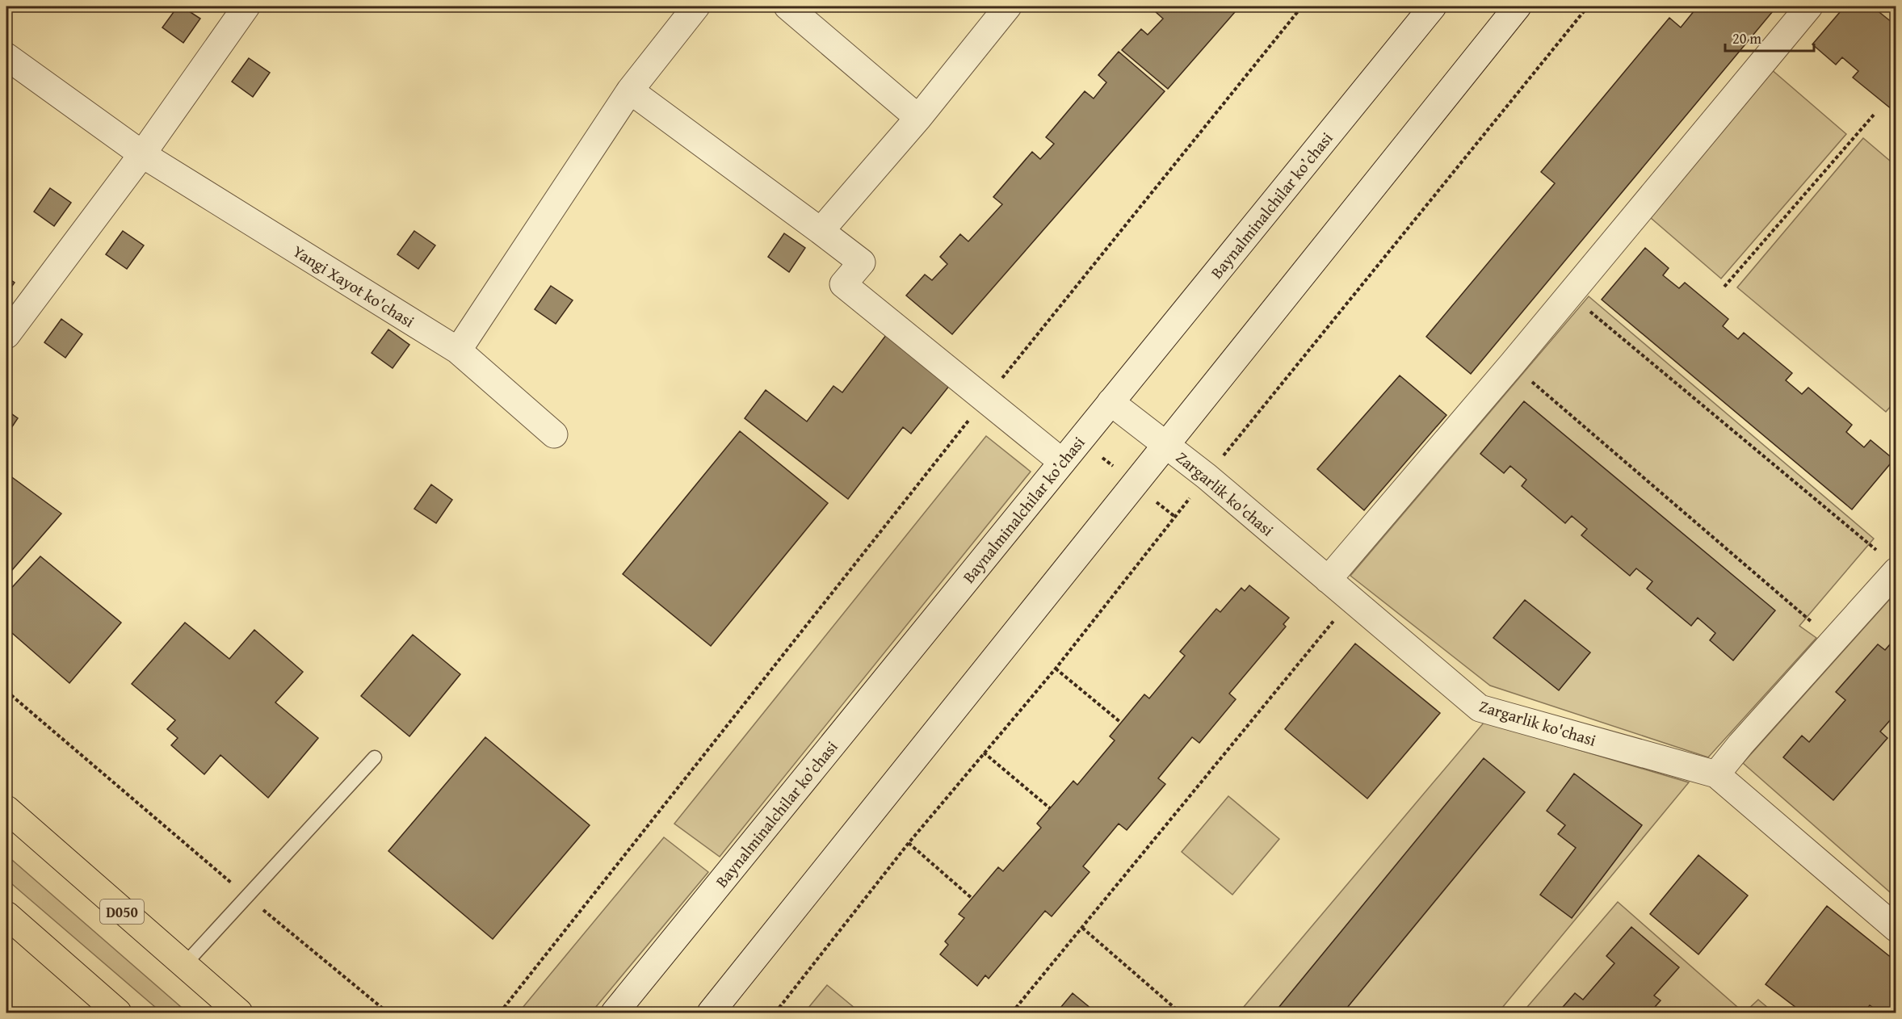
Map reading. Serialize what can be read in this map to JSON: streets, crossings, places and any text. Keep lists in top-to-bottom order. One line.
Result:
{"streets":{"main road":["D050"],"street":["Baynalminalchilar ko’chasi","Yangi Xayot ko'chasi","Zargarlik ko'chasi"]},"crossings":[["Baynalminalchilar ko’chasi","Zargarlik ko'chasi"]],"scale_bar":"20 m"}
